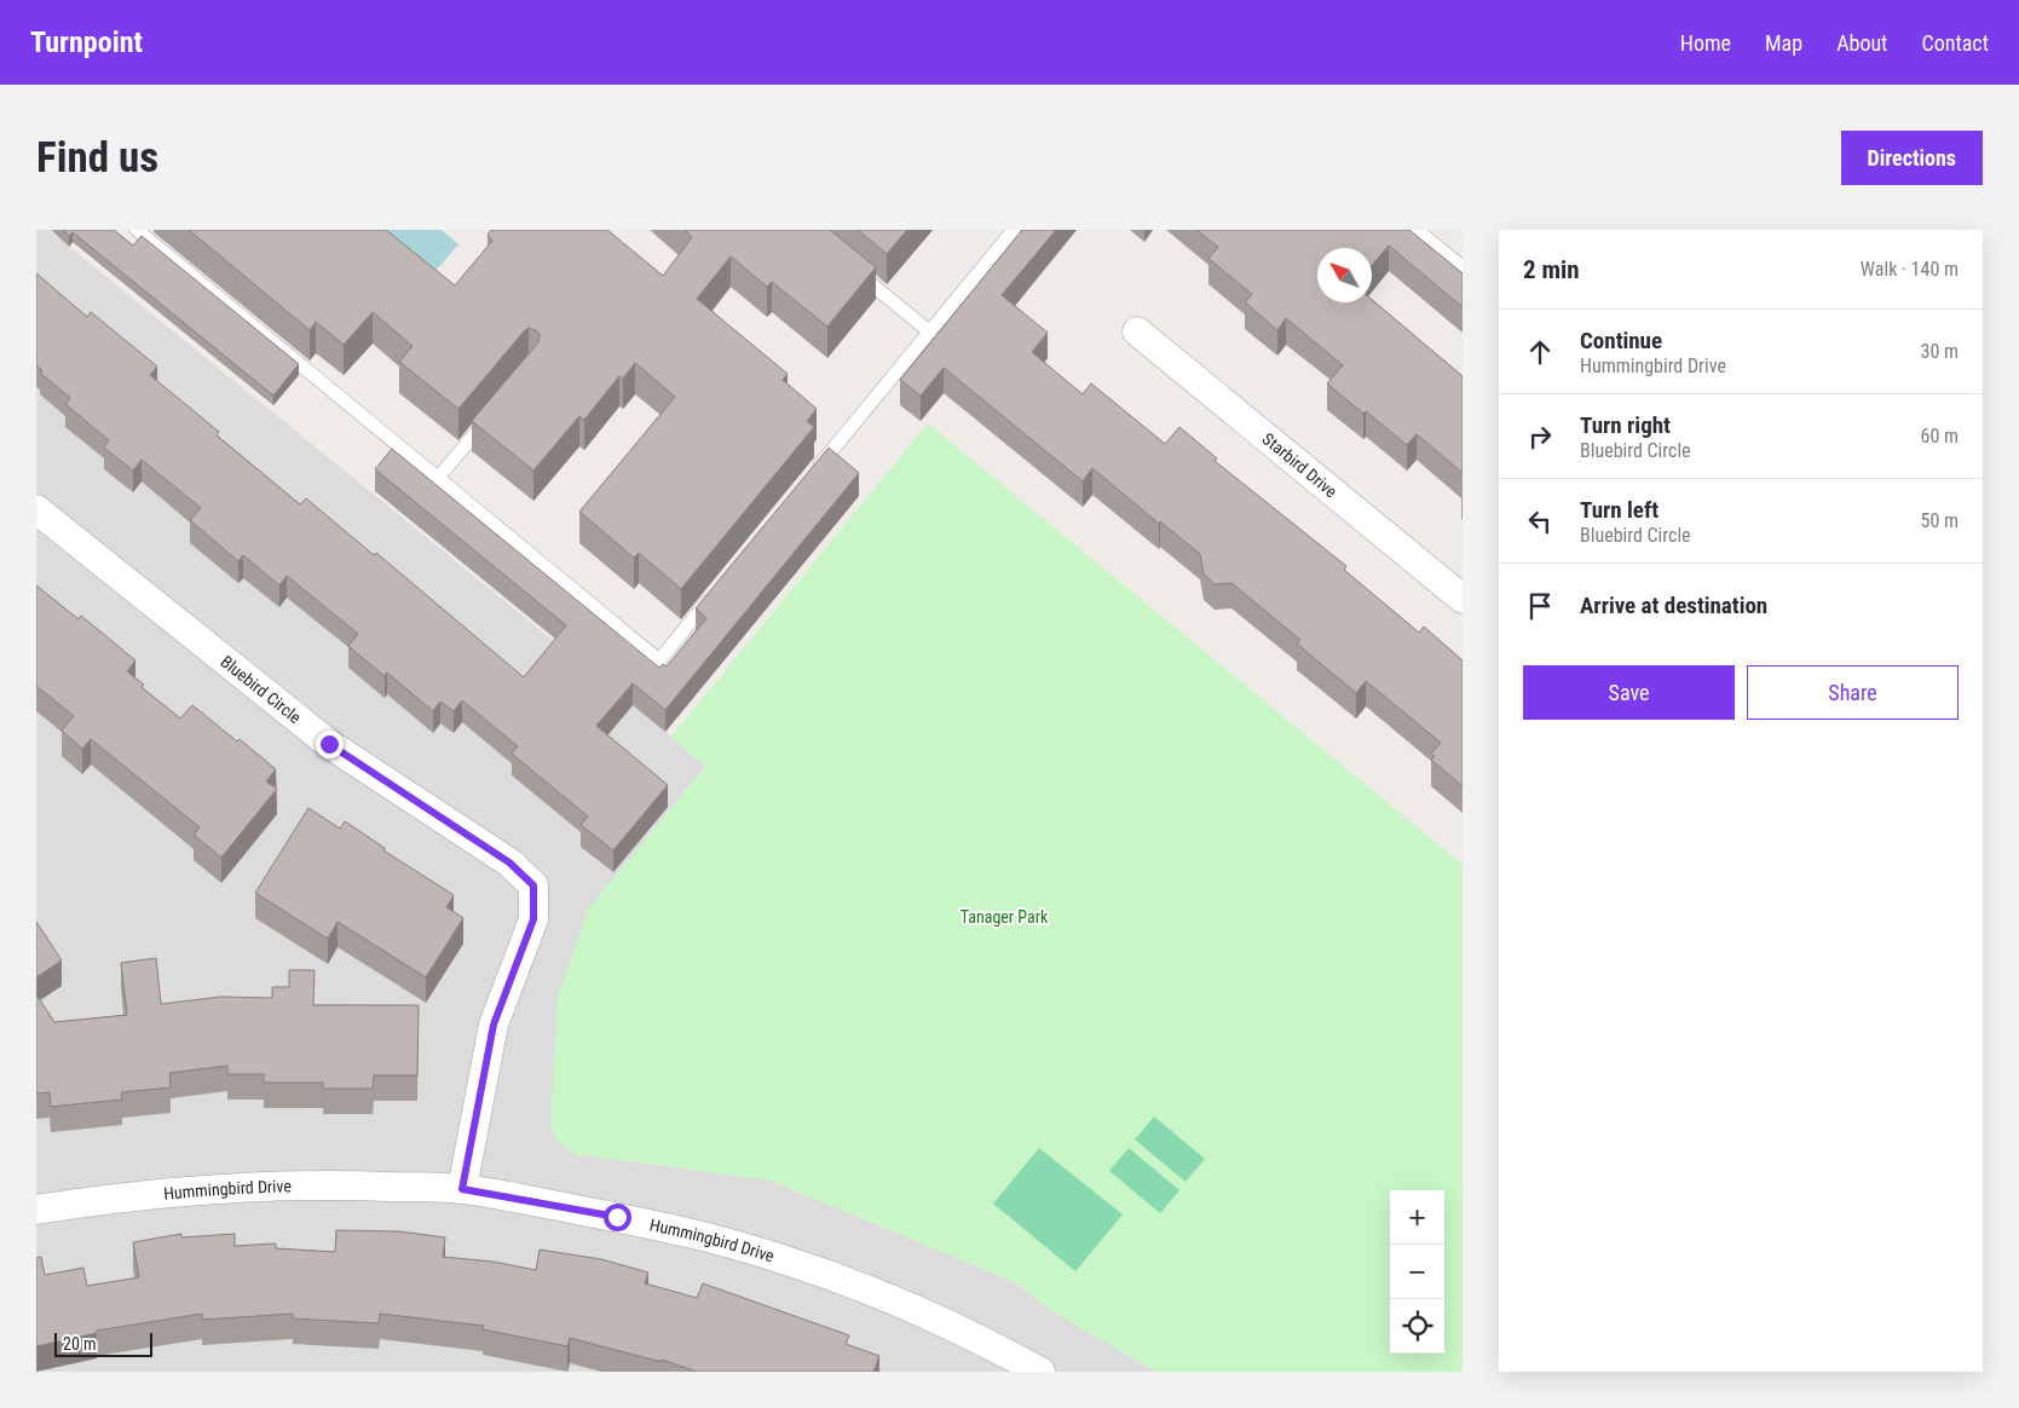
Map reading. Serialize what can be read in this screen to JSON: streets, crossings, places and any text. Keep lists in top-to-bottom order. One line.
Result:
{"streets":{"street":["Starbird Drive","Bluebird Circle","Hummingbird Drive"]},"crossings":[["Bluebird Circle","Hummingbird Drive"]],"parks":["Tanager Park"],"scale_bar":"20 m","north":"top left","page":{"header":"Turnpoint","nav":["Home","Map","About","Contact"],"buttons":["Directions",["Save","Share"]],"title":"Find us","heading":["2 min","Walk · 140 m"],"list":[["Continue","Hummingbird Drive","30 m"],["Turn right","Bluebird Circle","60 m"],["Turn left","Bluebird Circle","50 m"],"Arrive at destination"],"map_buttons":["+","−"],"scale":"20 m"}}
